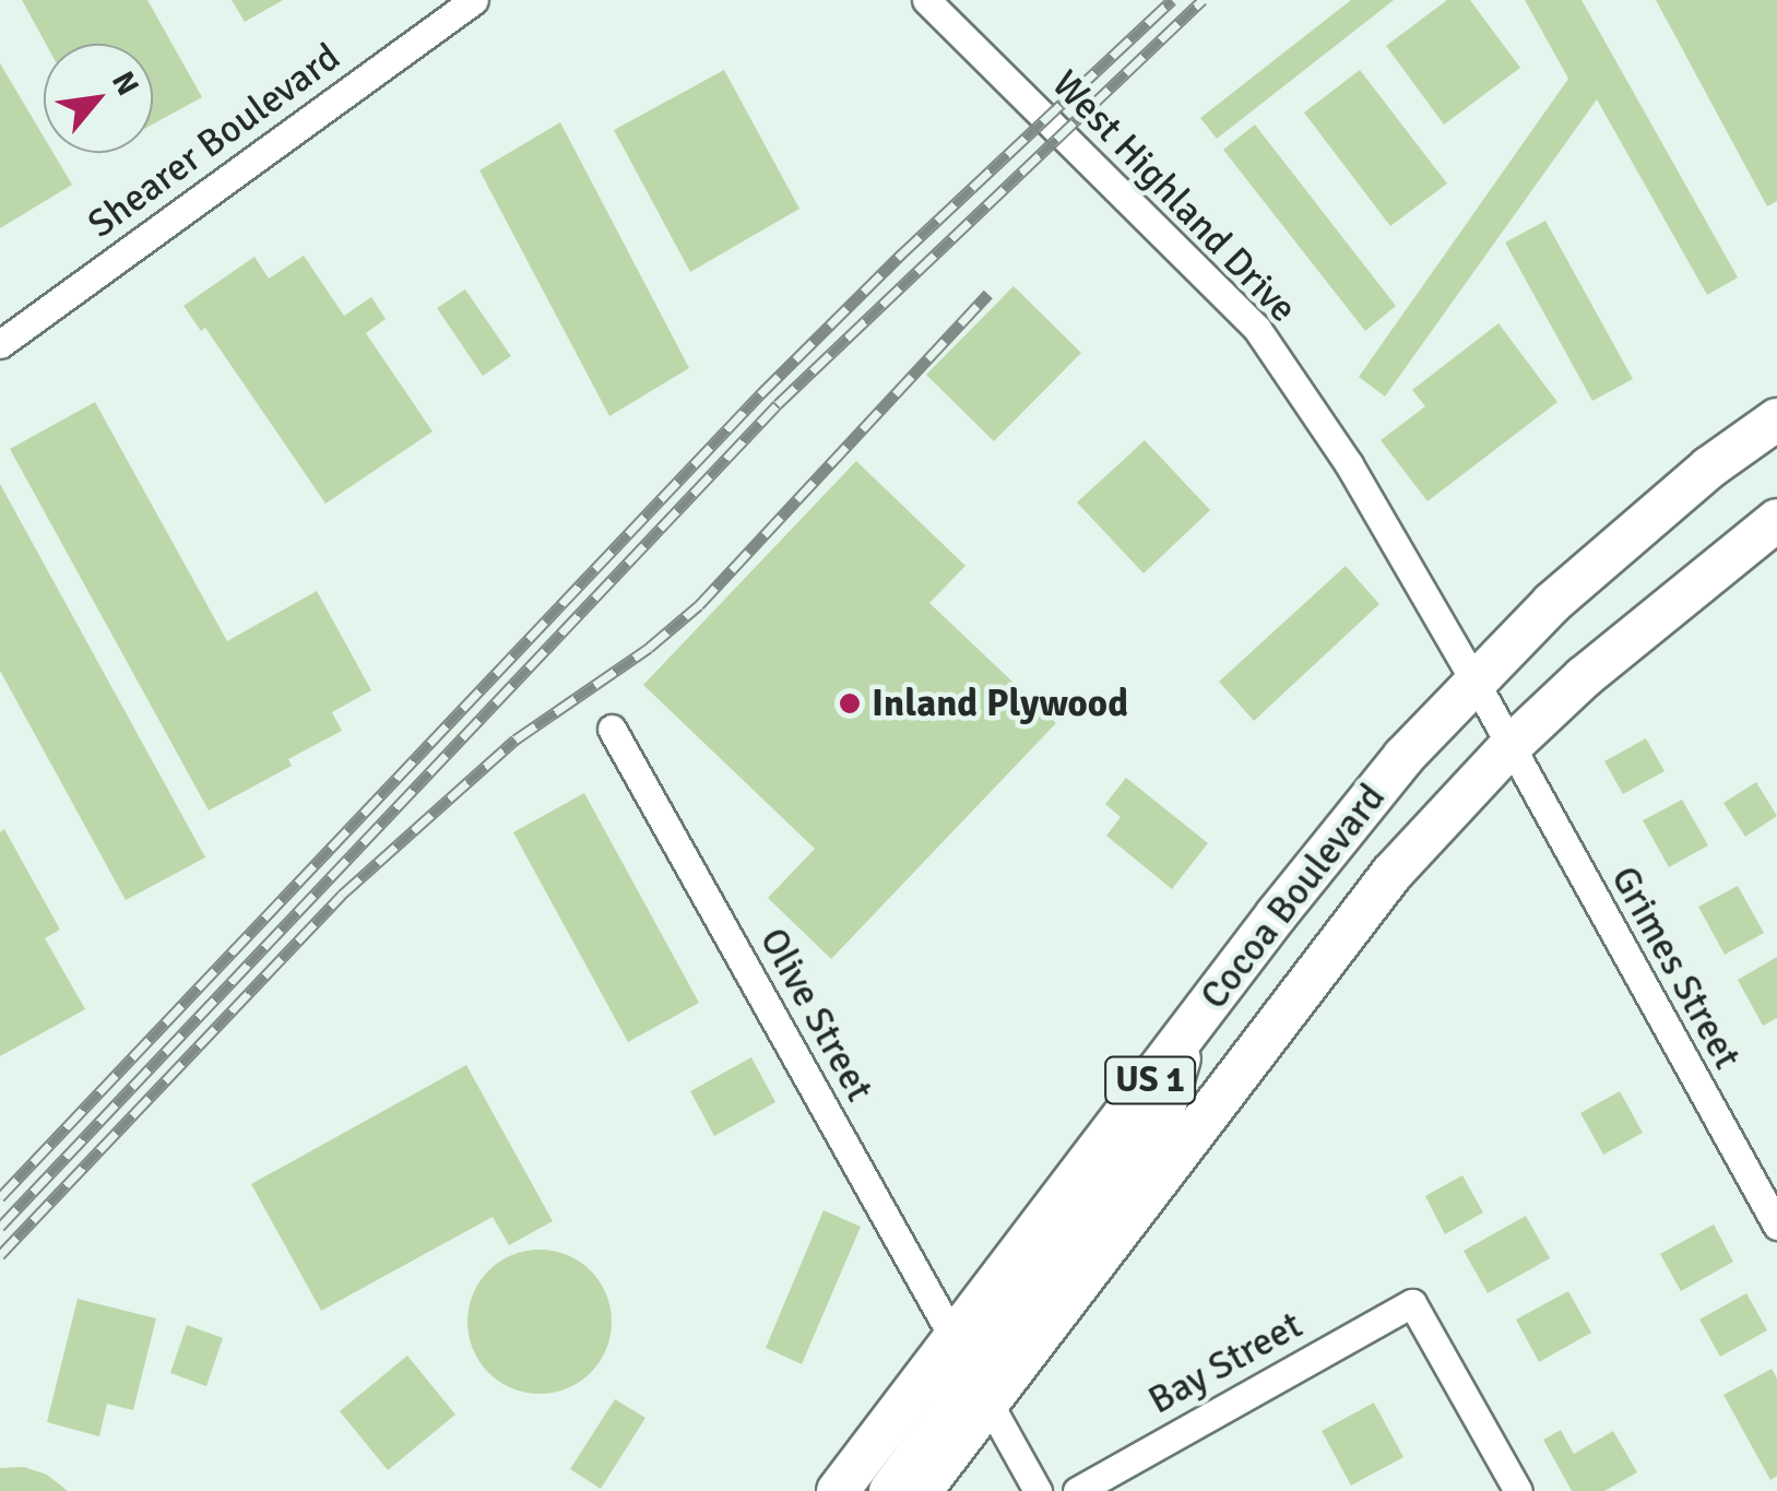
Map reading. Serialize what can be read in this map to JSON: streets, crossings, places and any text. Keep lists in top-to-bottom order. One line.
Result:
{"streets":{"main road":["Cocoa Boulevard","US 1"],"street":["Shearer Boulevard","West Highland Drive","Grimes Street","Olive Street","Bay Street"]},"crossings":[["West Highland Drive","Cocoa Boulevard"],["West Highland Drive","Grimes Street"],["Cocoa Boulevard","Grimes Street"],["Cocoa Boulevard","Olive Street"]],"places":["Inland Plywood"],"north":"top right"}
